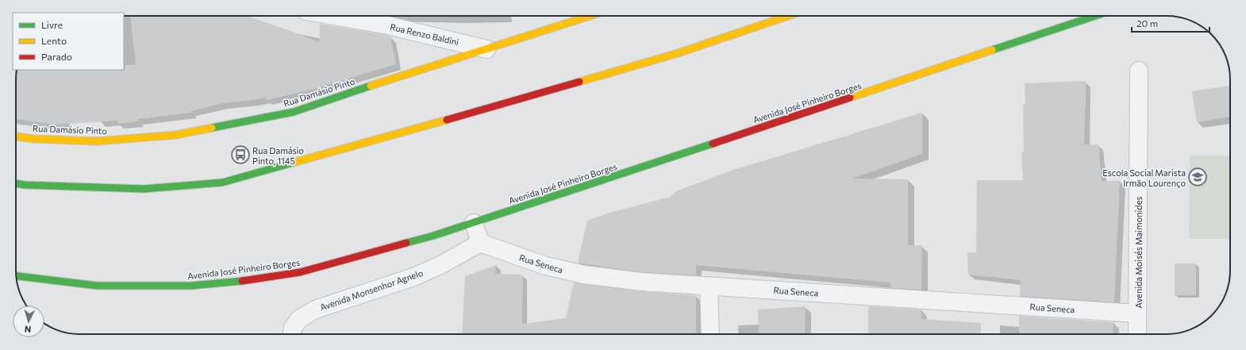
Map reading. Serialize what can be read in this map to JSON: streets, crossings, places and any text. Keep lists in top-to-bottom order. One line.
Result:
{"streets":{"main road":["Rua Damásio Pinto","Avenida José Pinheiro Borges"],"street":["Rua Renzo Baldini","Avenida Moisés Maimonides","Rua Seneca","Avenida Monsenhor Agnelo"]},"crossings":[["Rua Renzo Baldini","Rua Damásio Pinto"],["Avenida Moisés Maimonides","Rua Seneca"],["Rua Seneca","Avenida Monsenhor Agnelo"]],"places":{"bus stop":["Rua Damásio Pinto, 1145"],"school or university":["Escola Social Marista Irmão Lourenço"]},"legend":["Livre","Lento","Parado"],"scale_bar":"20 m","north":"bottom"}
